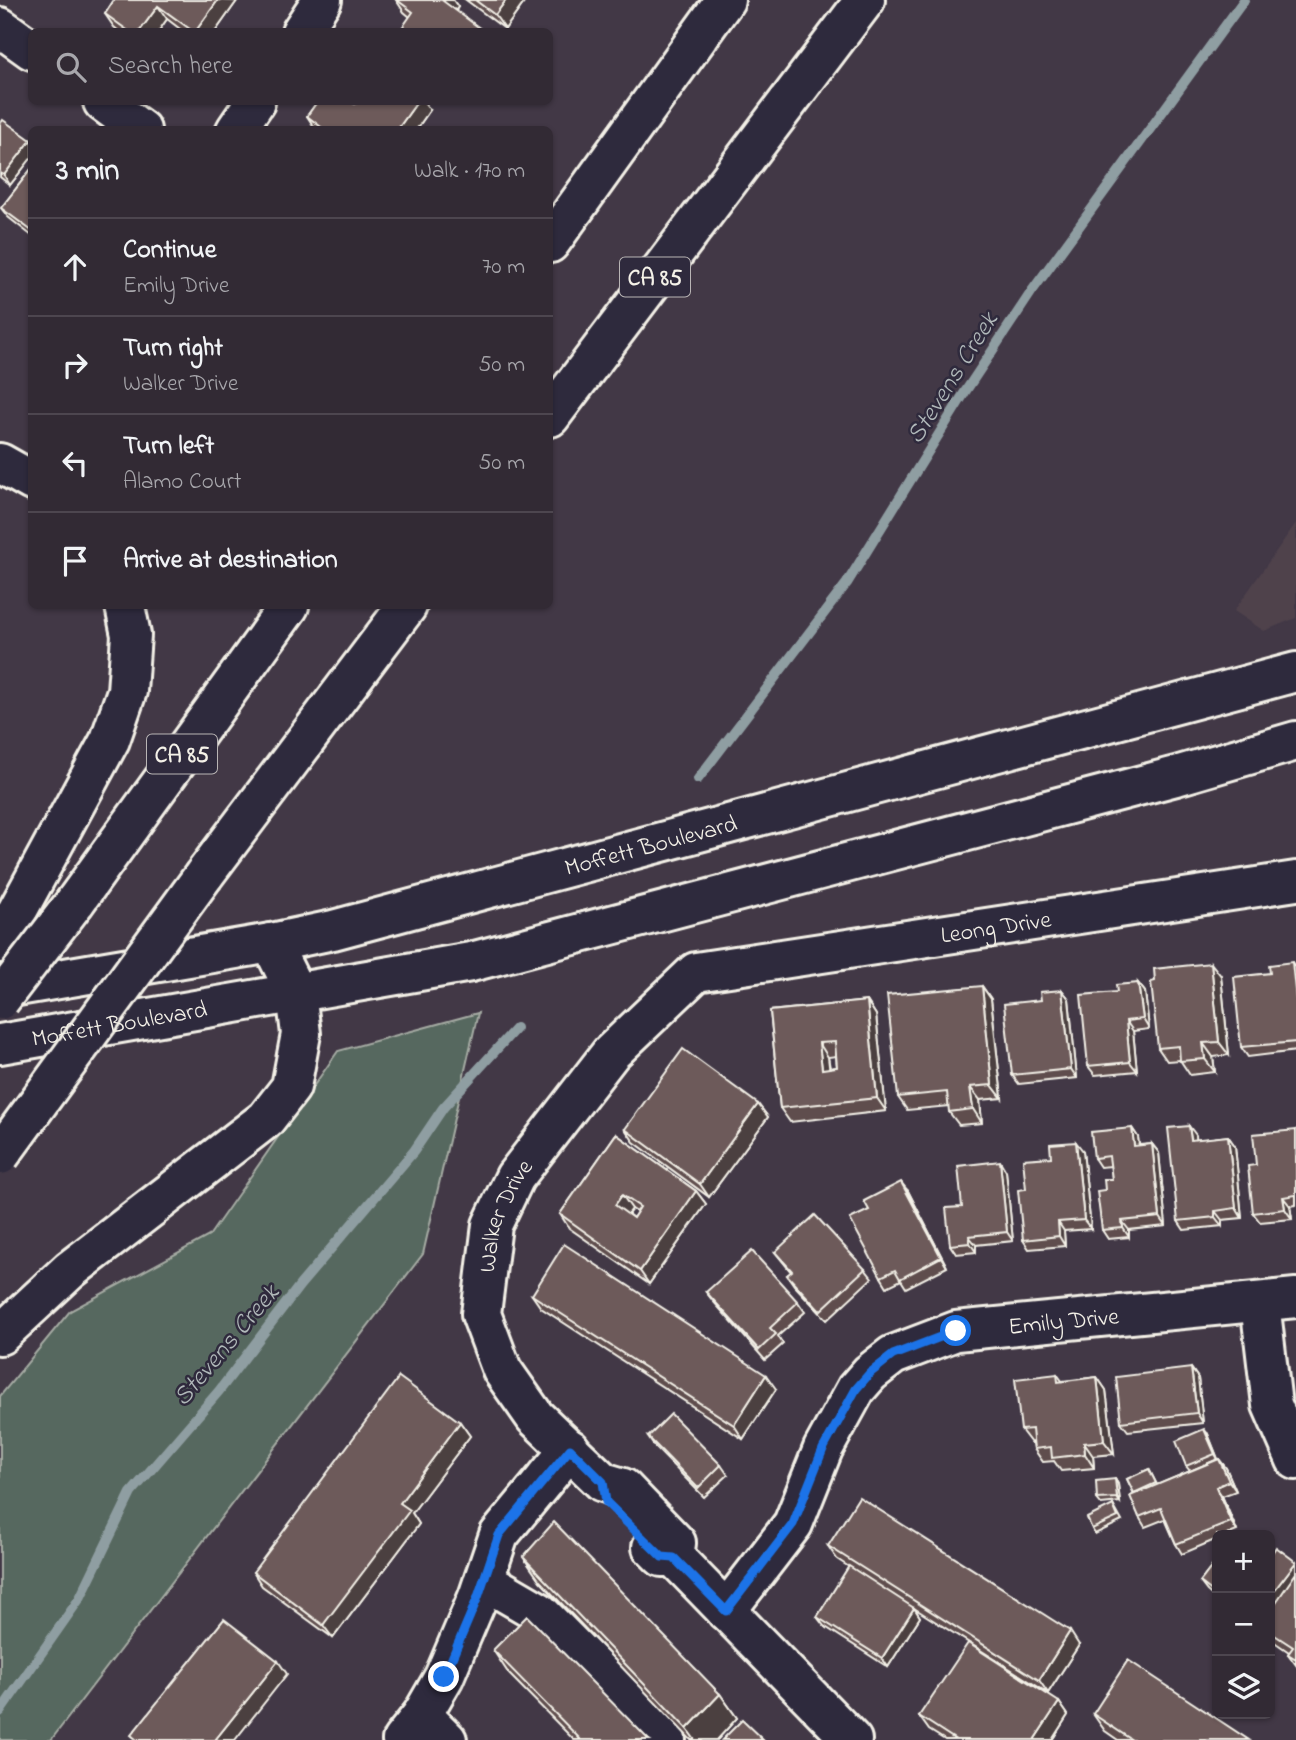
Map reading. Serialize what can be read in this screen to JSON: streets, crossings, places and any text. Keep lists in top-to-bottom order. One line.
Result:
{"streets":{"main road":["CA 85","Moffett Boulevard","Leong Drive","Walker Drive","Emily Drive"]},"crossings":[["Leong Drive","Walker Drive"],["Walker Drive","Emily Drive"]],"water":["Stevens Creek"],"page":{"search":"Search here","heading":["3 min","Walk · 170 m"],"list":[["Continue","Emily Drive","70 m"],["Turn right","Walker Drive","50 m"],["Turn left","Alamo Court","50 m"],"Arrive at destination"],"map_buttons":["+","−"]}}
